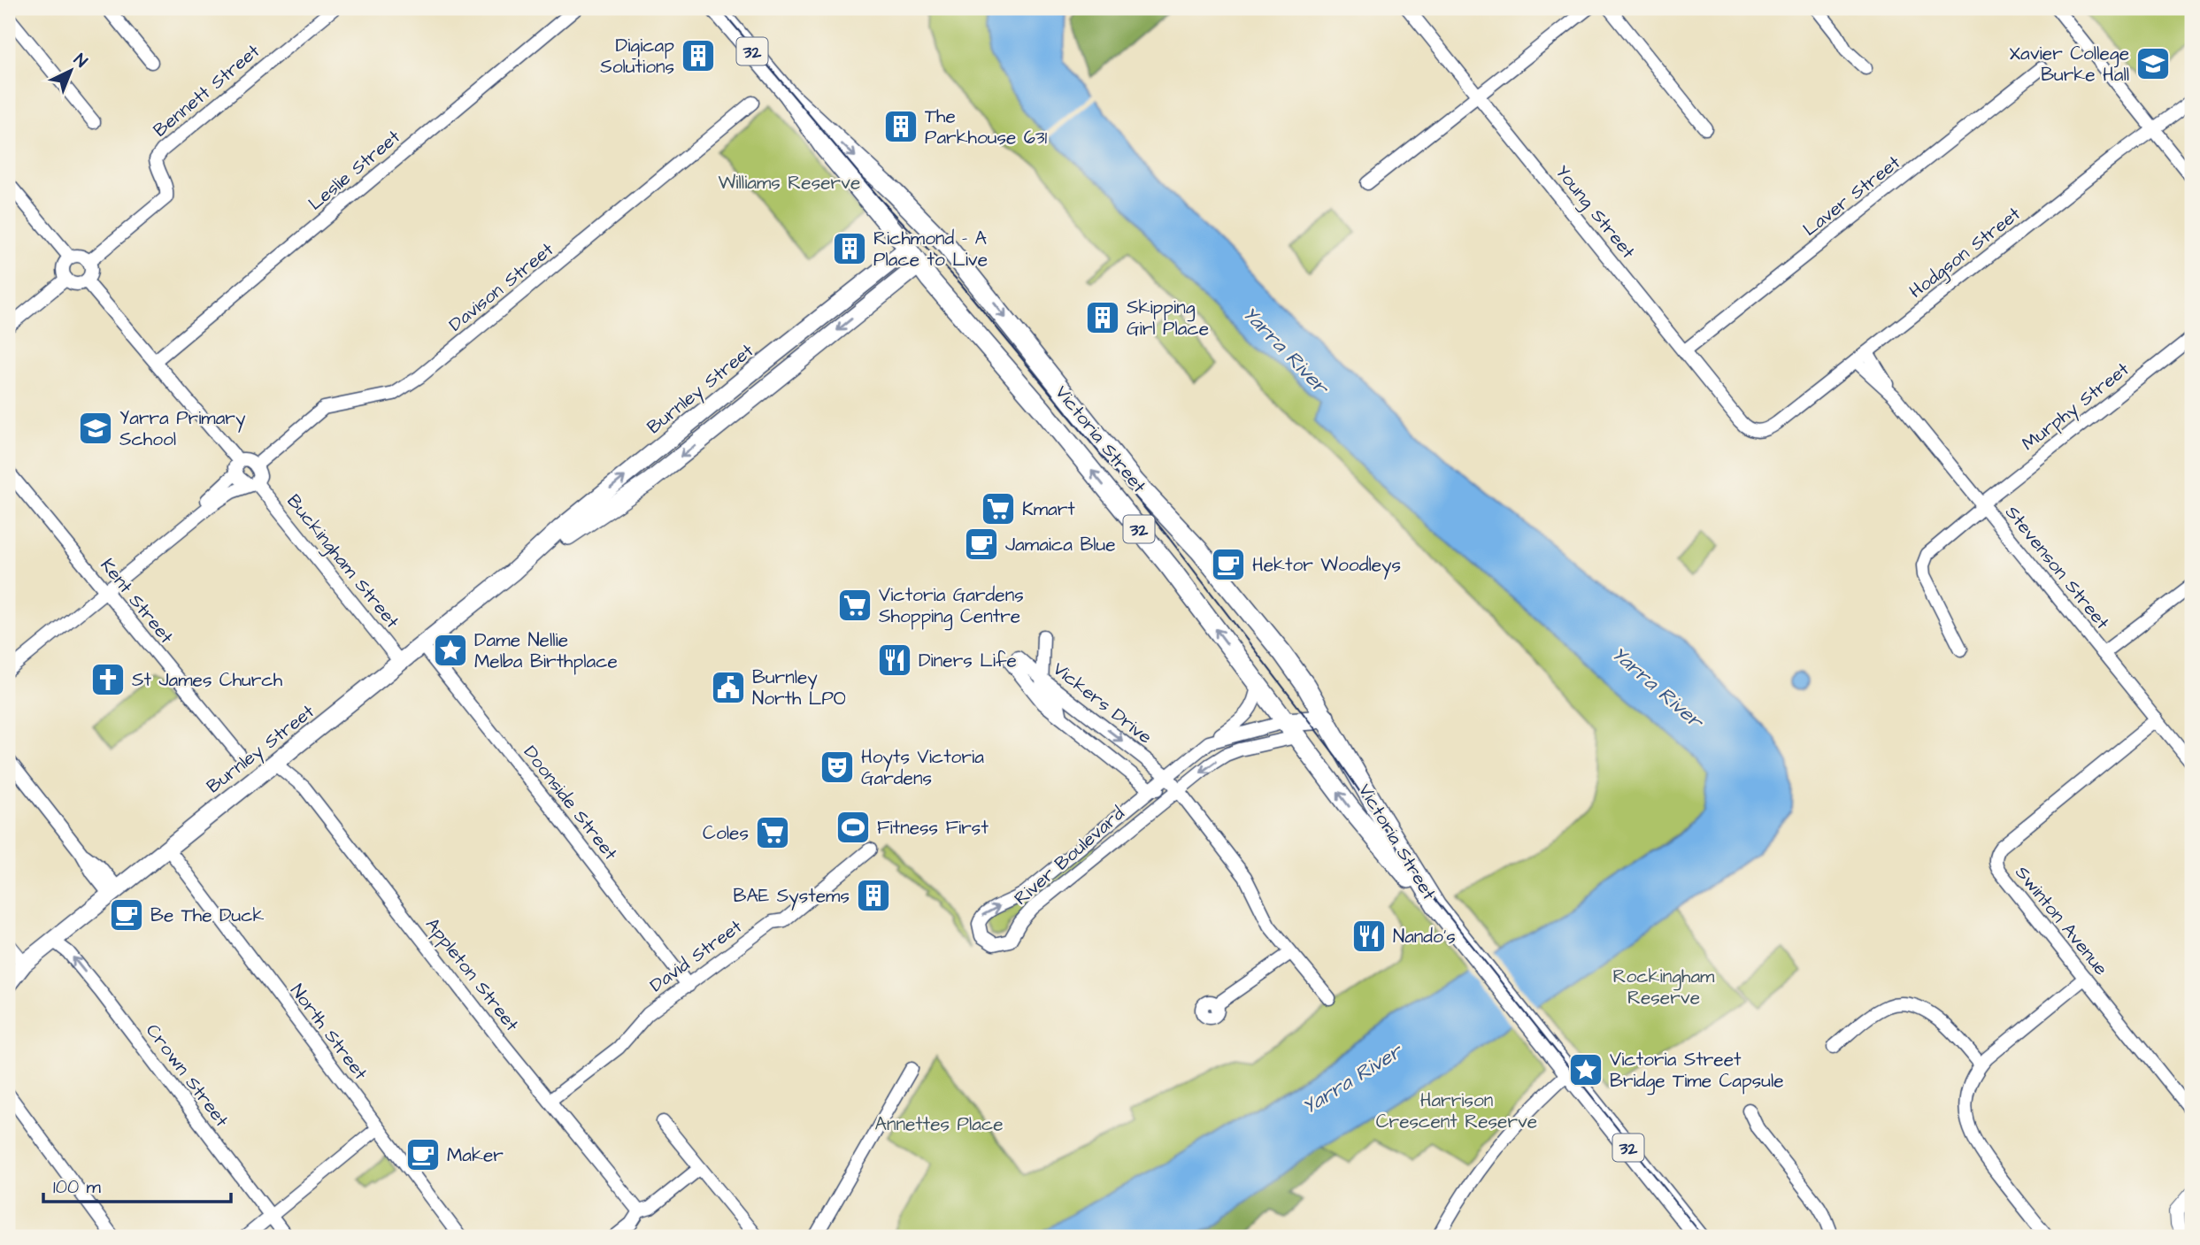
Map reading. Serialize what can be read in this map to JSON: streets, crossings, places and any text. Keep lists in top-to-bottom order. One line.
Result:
{"streets":{"main road":["32","Burnley Street","Victoria Street"],"street":["Bennett Street","Leslie Street","Laver Street","Young Street","Hodgson Street","Davison Street","Murphy Street","Buckingham Street","Stevenson Street","Kent Street","Vickers Drive","Doonside Street","River Boulevard","Swinton Avenue","David Street","Appleton Street","North Street","Crown Street"]},"crossings":[["32","Victoria Street"],["Laver Street","Young Street"],["Young Street","Hodgson Street"],["Hodgson Street","Stevenson Street"],["Burnley Street","Victoria Street"],["Burnley Street","Buckingham Street"],["Burnley Street","Doonside Street"],["Burnley Street","Appleton Street"],["Burnley Street","North Street"],["Burnley Street","Crown Street"],["Murphy Street","Stevenson Street"],["Victoria Street","River Boulevard"],["Stevenson Street","Swinton Avenue"],["Vickers Drive","River Boulevard"],["Doonside Street","David Street"],["David Street","Appleton Street"]],"one_way":["Crown Street"],"water":["Yarra River"],"parks":["Williams Reserve","Rockingham Reserve","Harrison Crescent Reserve","Annettes Place"],"places":{"building":["Digicap Solutions","The Parkhouse 631","Richmond - A Place to Live","Skipping Girl Place","BAE Systems"],"school or university":["Xavier College Burke Hall","Yarra Primary School"],"supermarket":["Kmart","Victoria Gardens Shopping Centre","Coles"],"cafe":["Jamaica Blue","Hektor Woodleys","Be The Duck","Maker"],"place":["Dame Nellie Melba Birthplace","Victoria Street Bridge Time Capsule"],"restaurant":["Diners Life","Nando's"],"church":["St James Church"],"public building":["Burnley North LPO"],"theatre":["Hoyts Victoria Gardens"],"sports":["Fitness First"]},"scale_bar":"100 m","north":"top right"}
